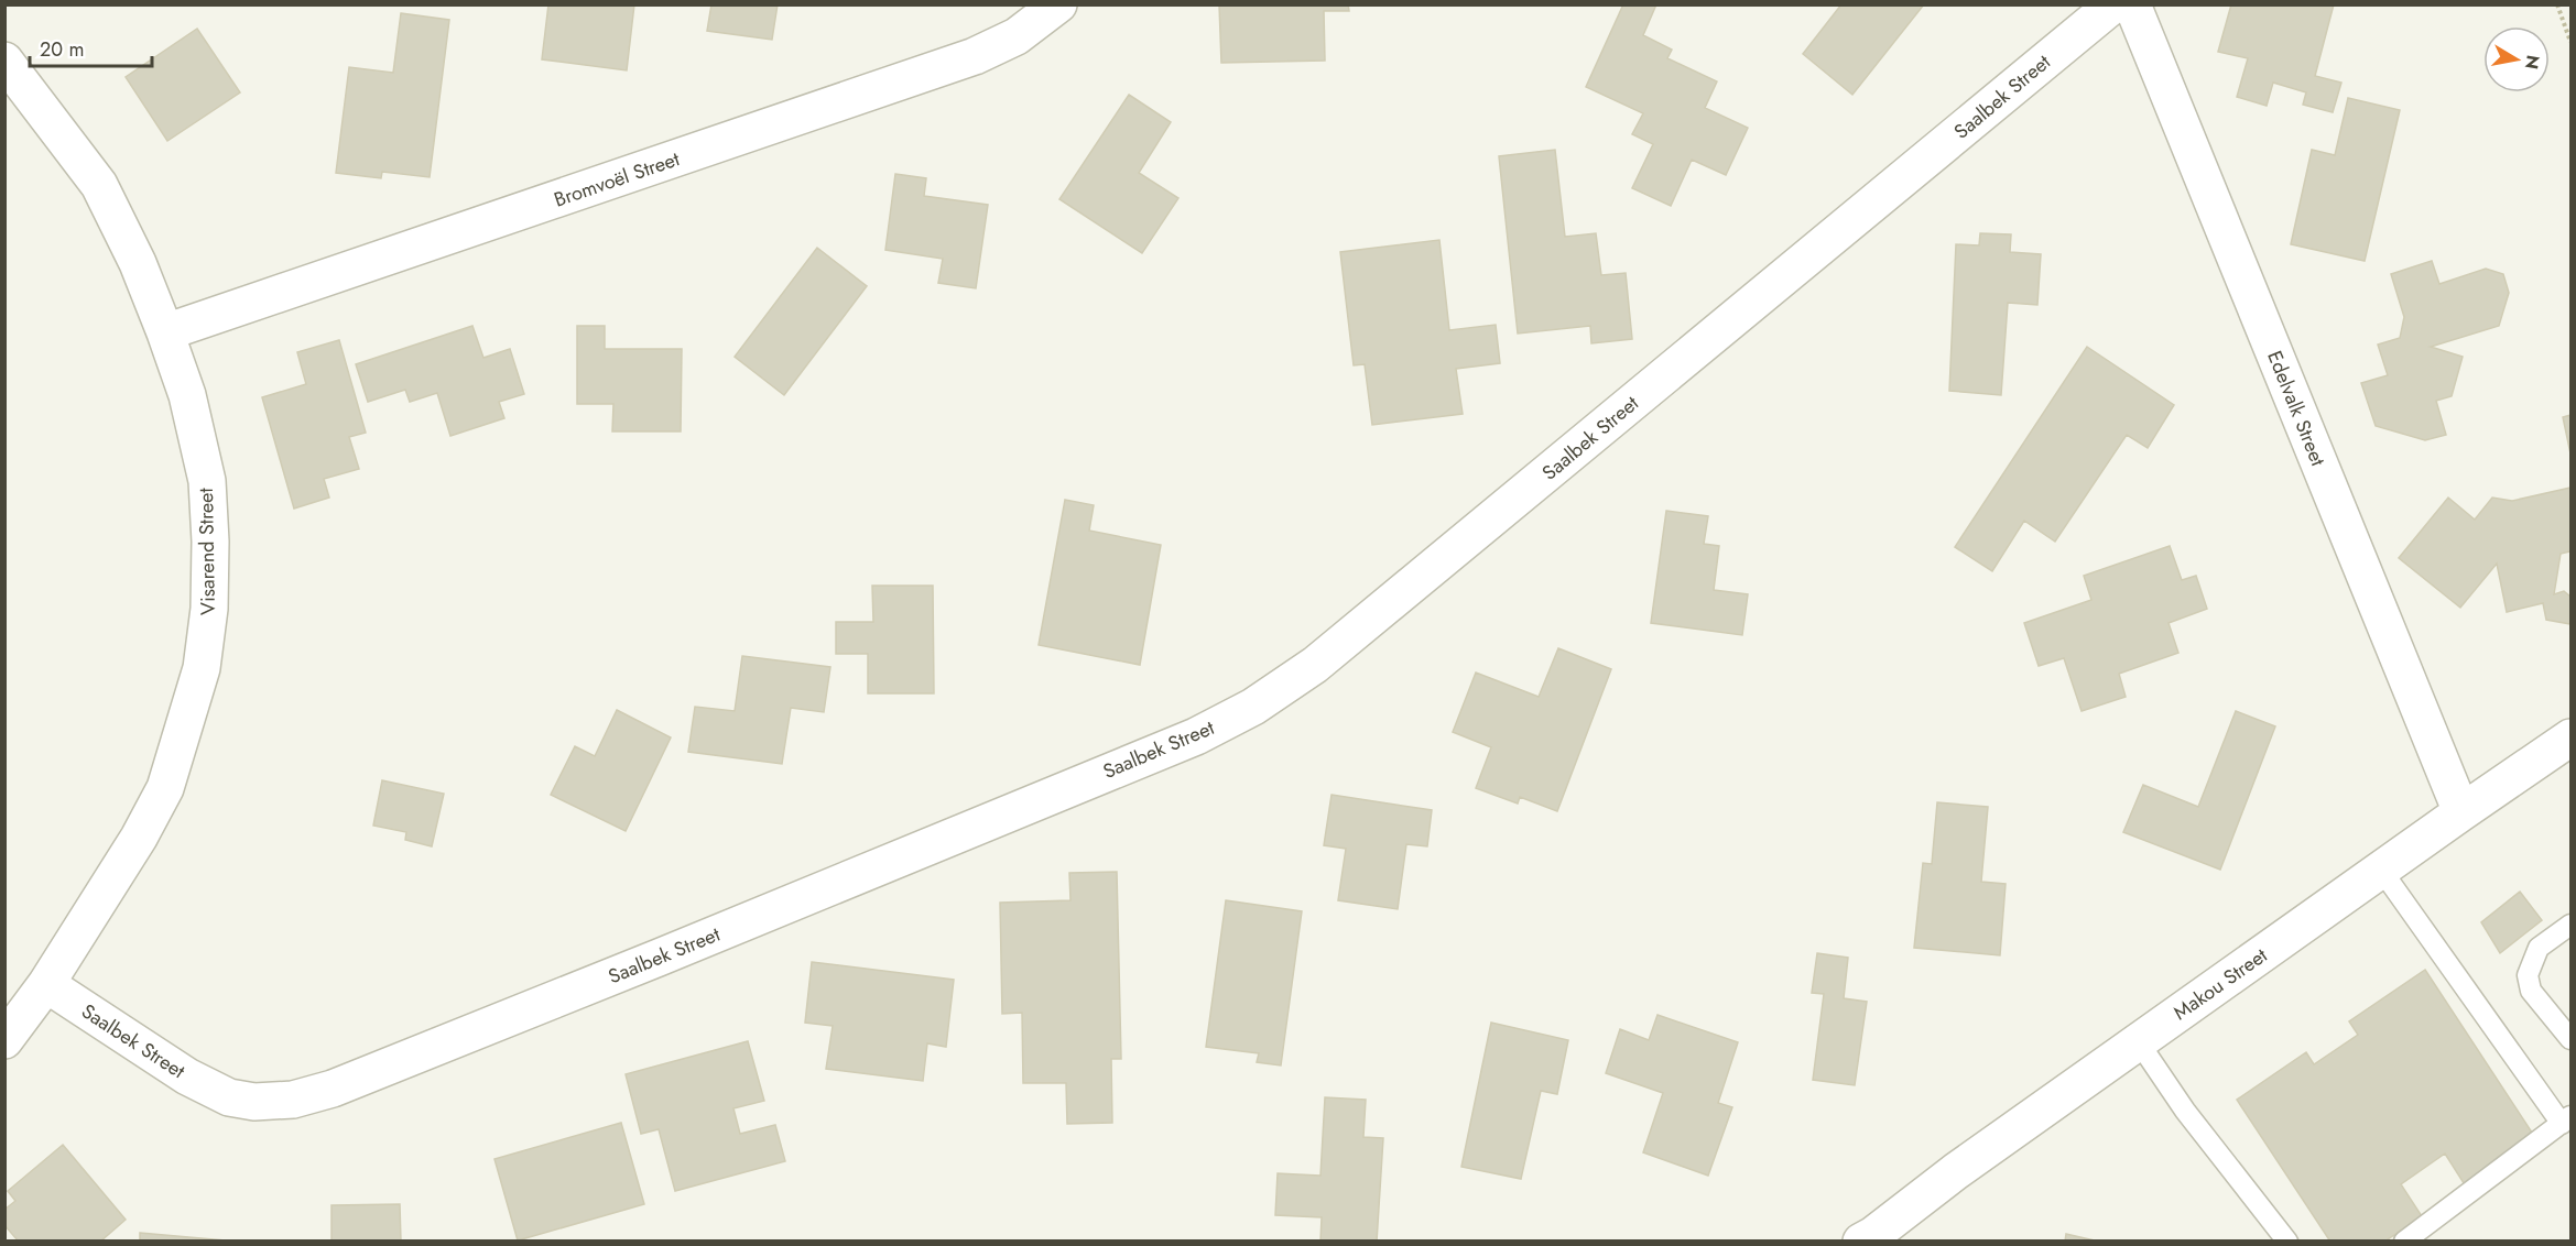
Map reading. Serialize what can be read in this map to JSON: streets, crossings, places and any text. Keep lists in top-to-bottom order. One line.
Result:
{"streets":{"street":["Saalbek Street","Bromvoël Street","Edelvalk Street","Visarend Street","Makou Street"]},"crossings":[["Saalbek Street","Visarend Street"],["Bromvoël Street","Visarend Street"],["Edelvalk Street","Makou Street"]],"scale_bar":"20 m","north":"right"}
